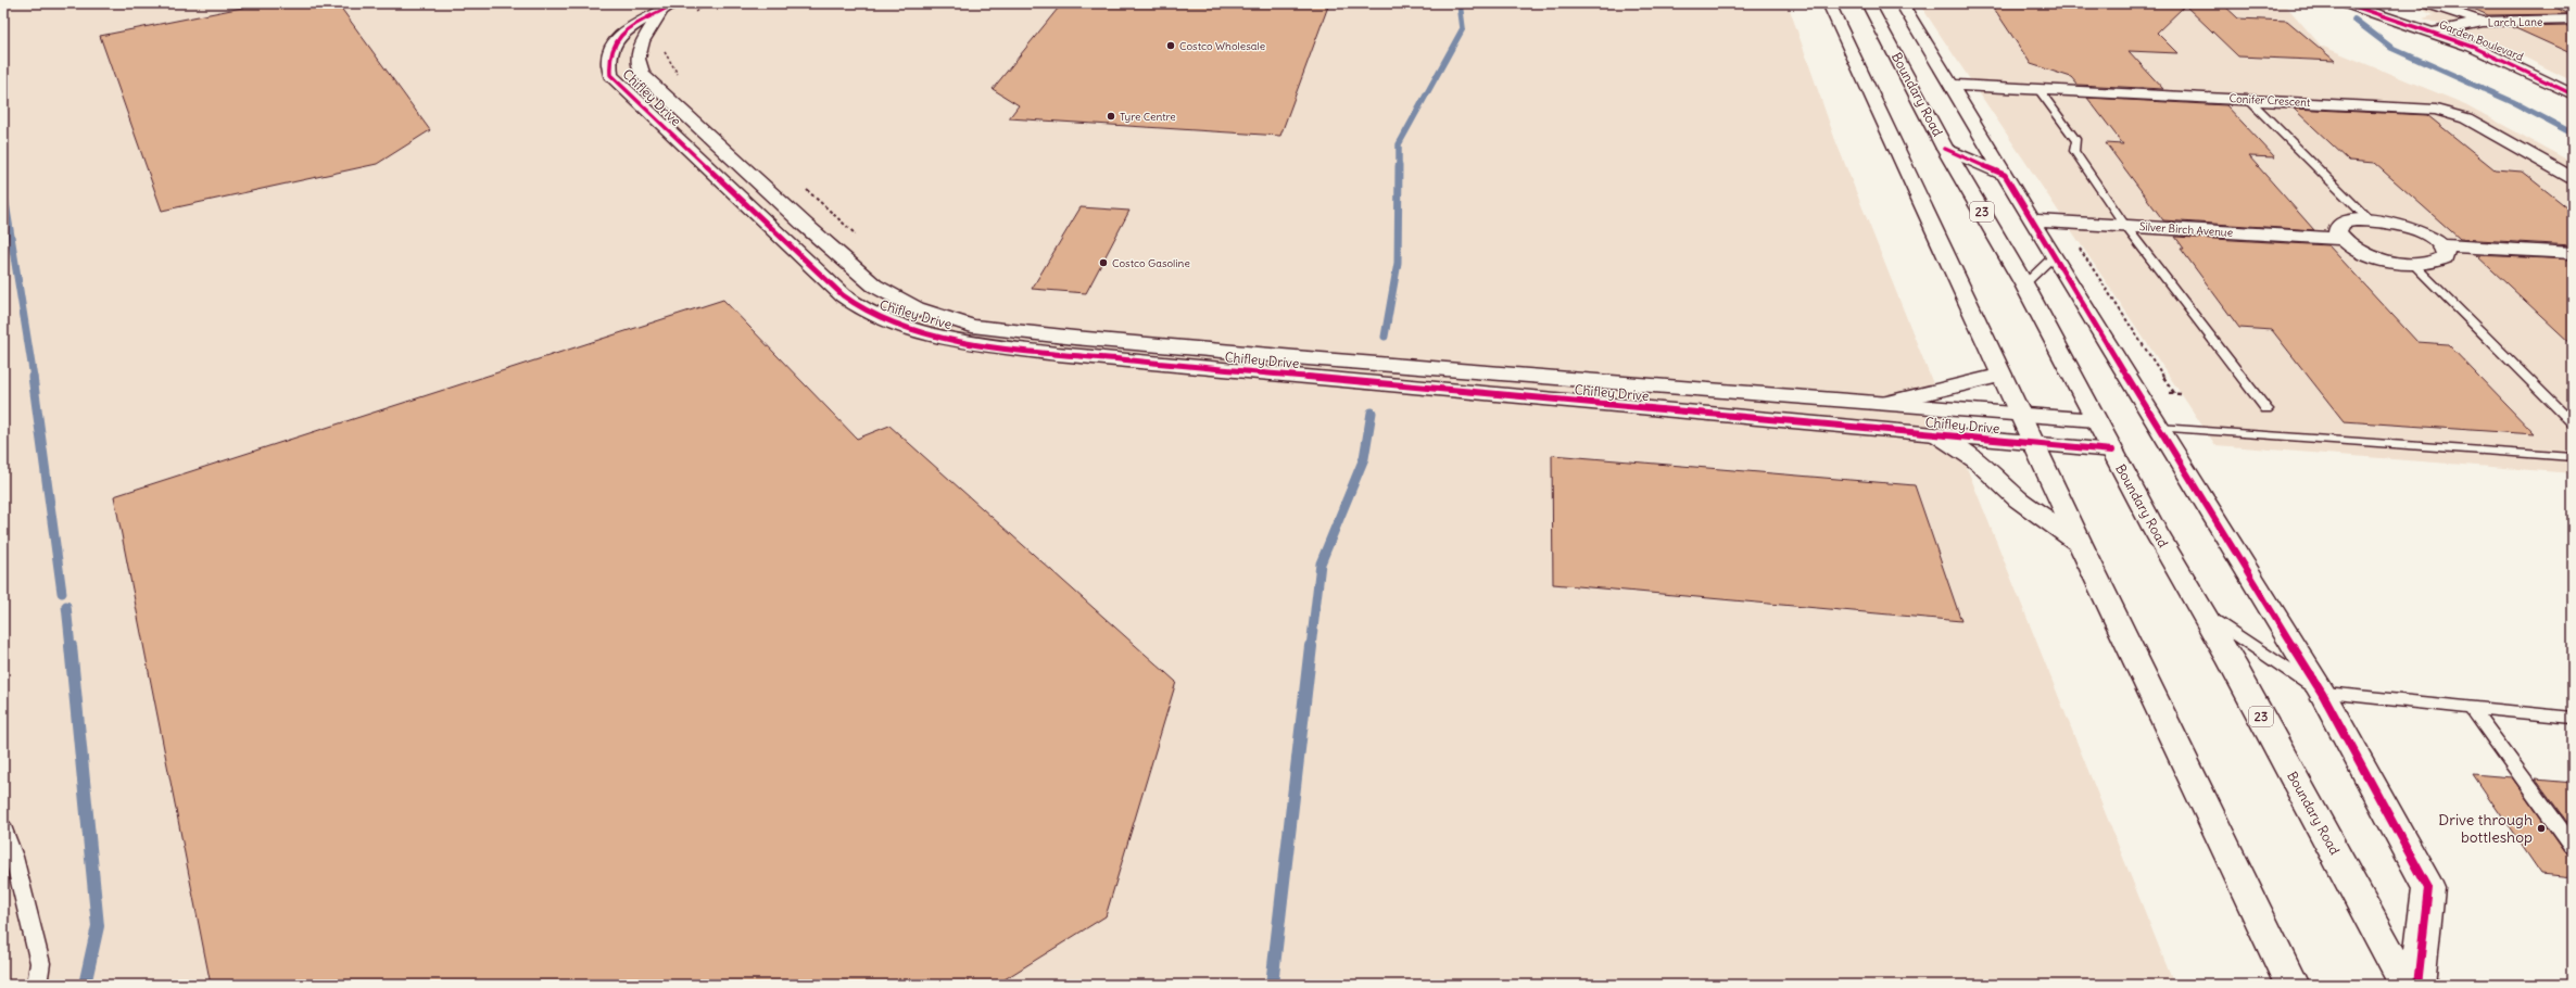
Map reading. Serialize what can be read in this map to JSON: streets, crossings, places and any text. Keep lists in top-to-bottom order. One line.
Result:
{"streets":{"street":["Larch Lane","Garden Boulevard","Boundary Road","Chifley Drive","Conifer Crescent","23","Silver Birch Avenue"]},"crossings":[["Larch Lane","Garden Boulevard"],["Boundary Road","Chifley Drive"]],"places":["Costco Wholesale","Tyre Centre","Costco Gasoline","Drive through bottleshop"]}
